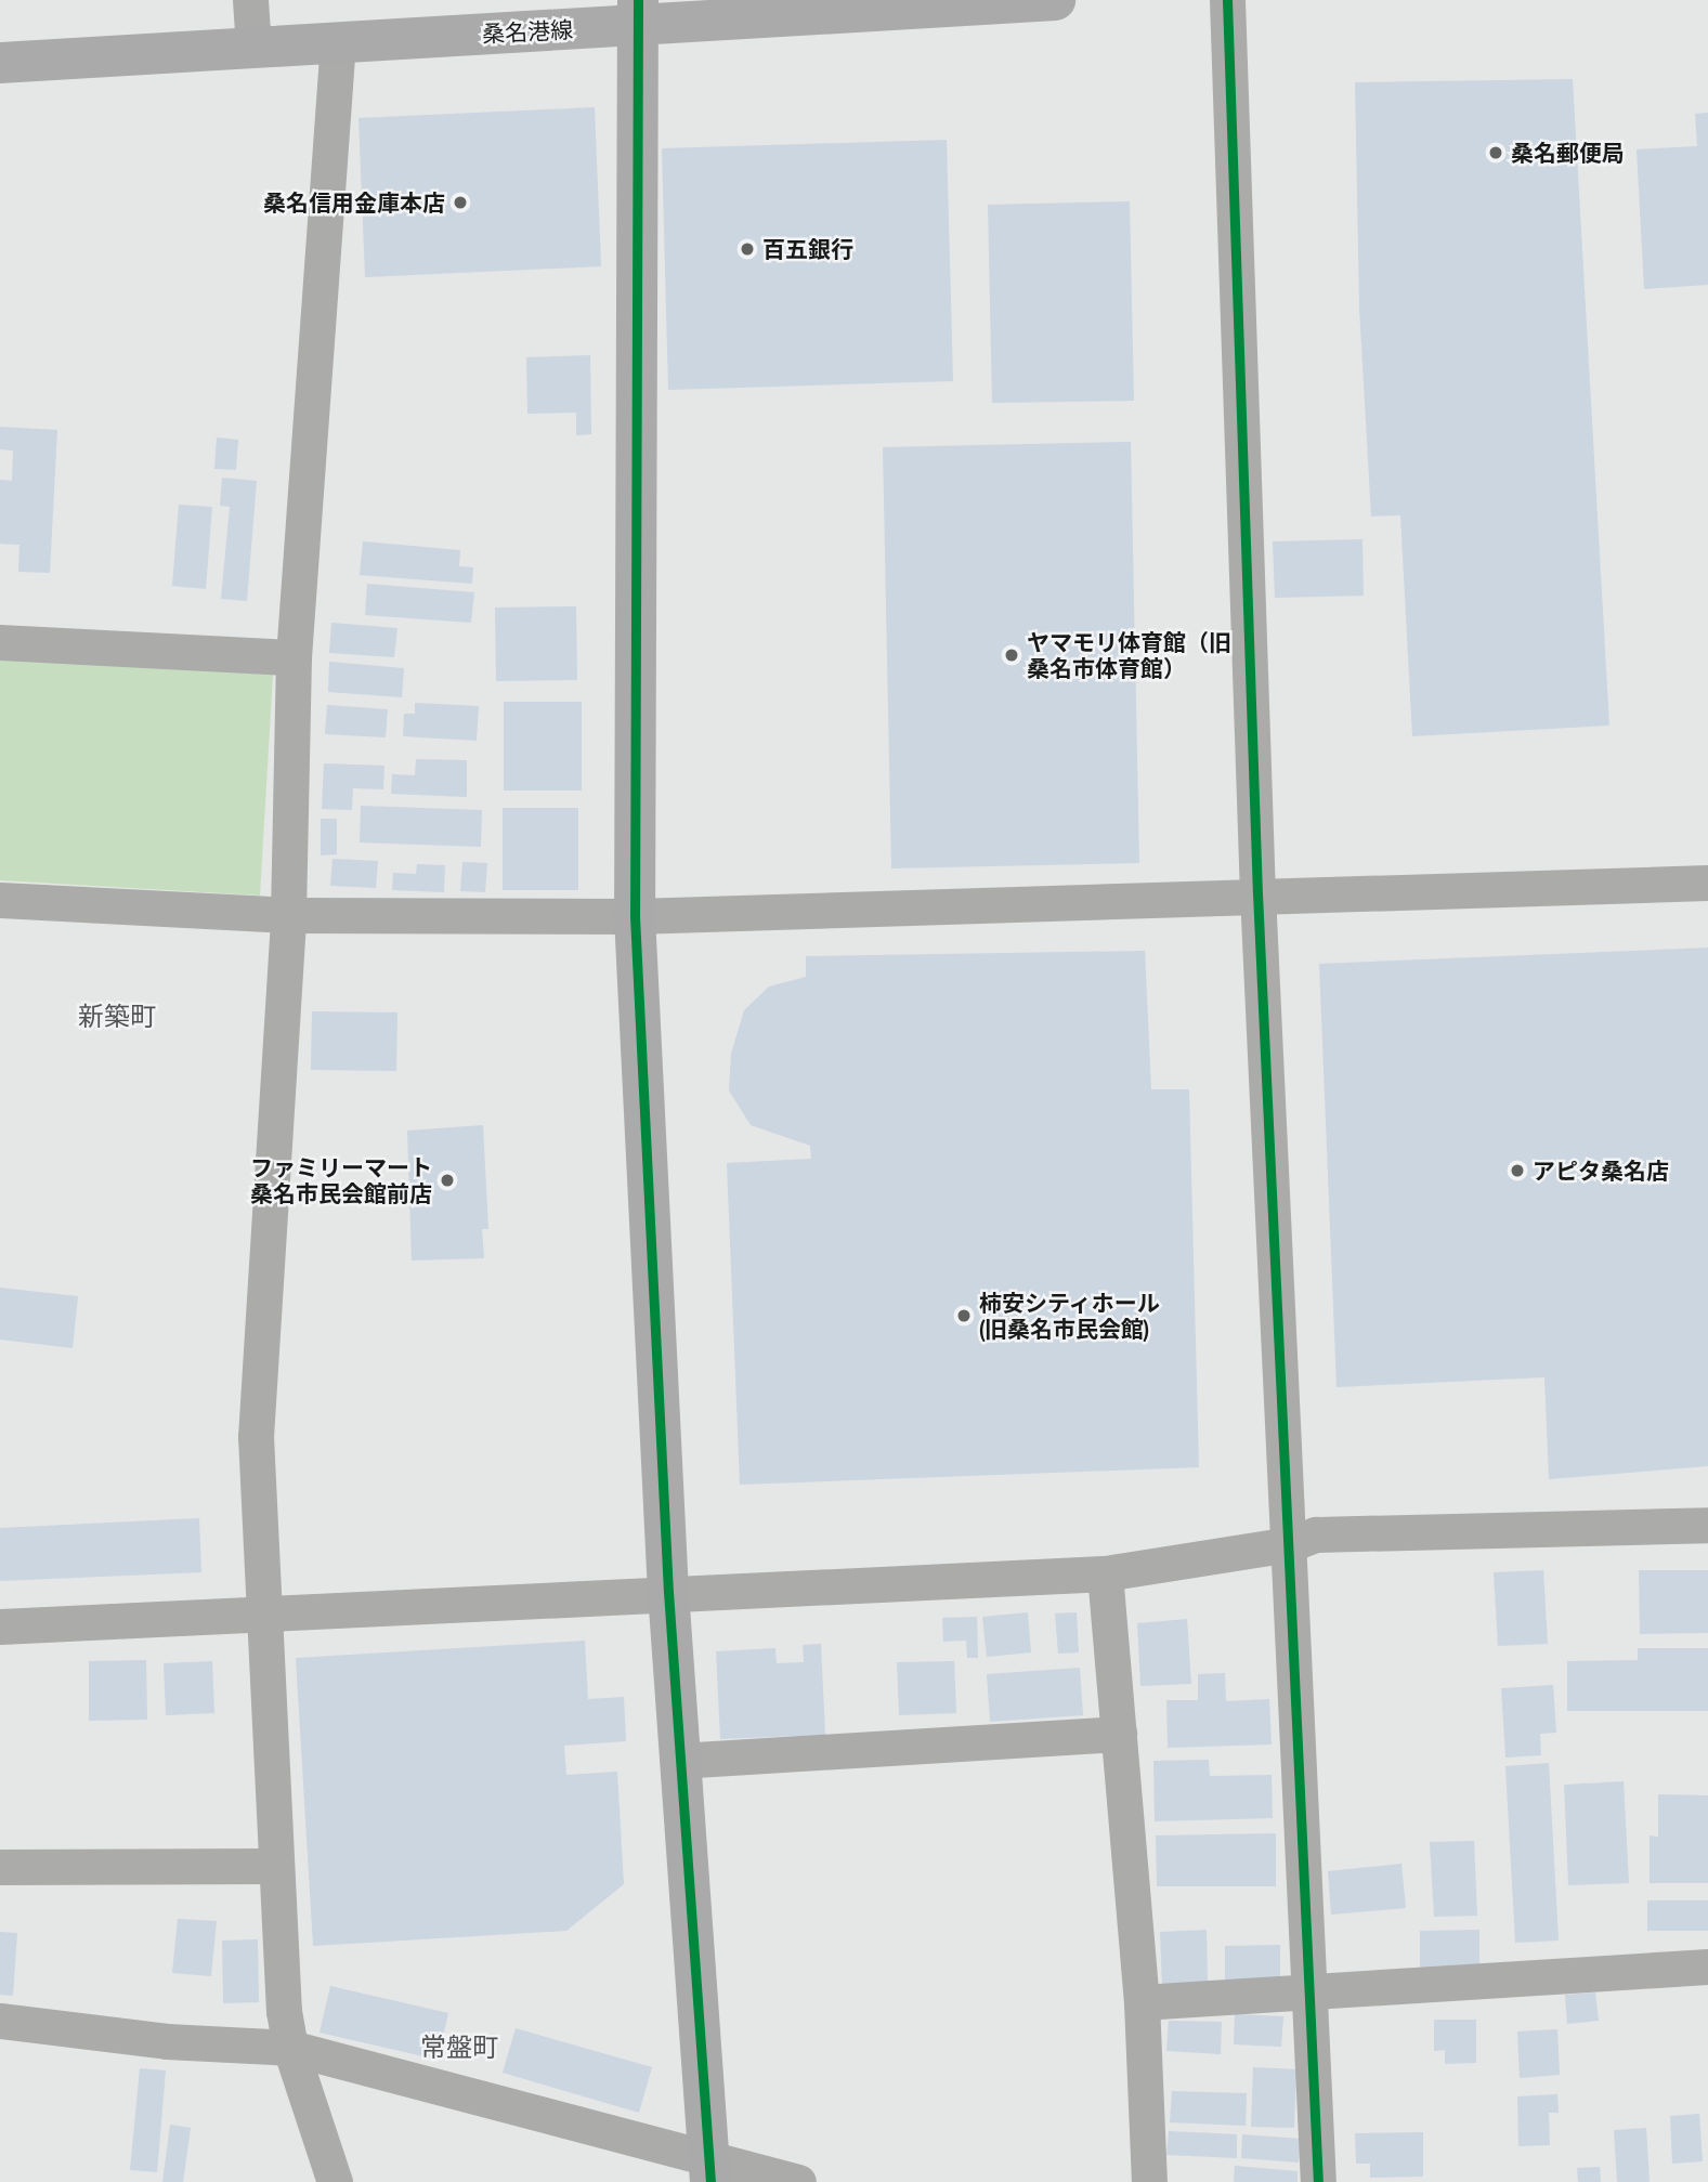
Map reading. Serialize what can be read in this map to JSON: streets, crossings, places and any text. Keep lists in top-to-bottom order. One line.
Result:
{"streets":{"street":["桑名港線"]},"districts":["新築町","常盤町"],"places":["桑名郵便局","桑名信用金庫本店","百五銀行","ヤマモリ体育館（旧 桑名市体育館）","アピタ桑名店","ファミリーマート 桑名市民会館前店","柿安シティホール (旧桑名市民会館)"]}
